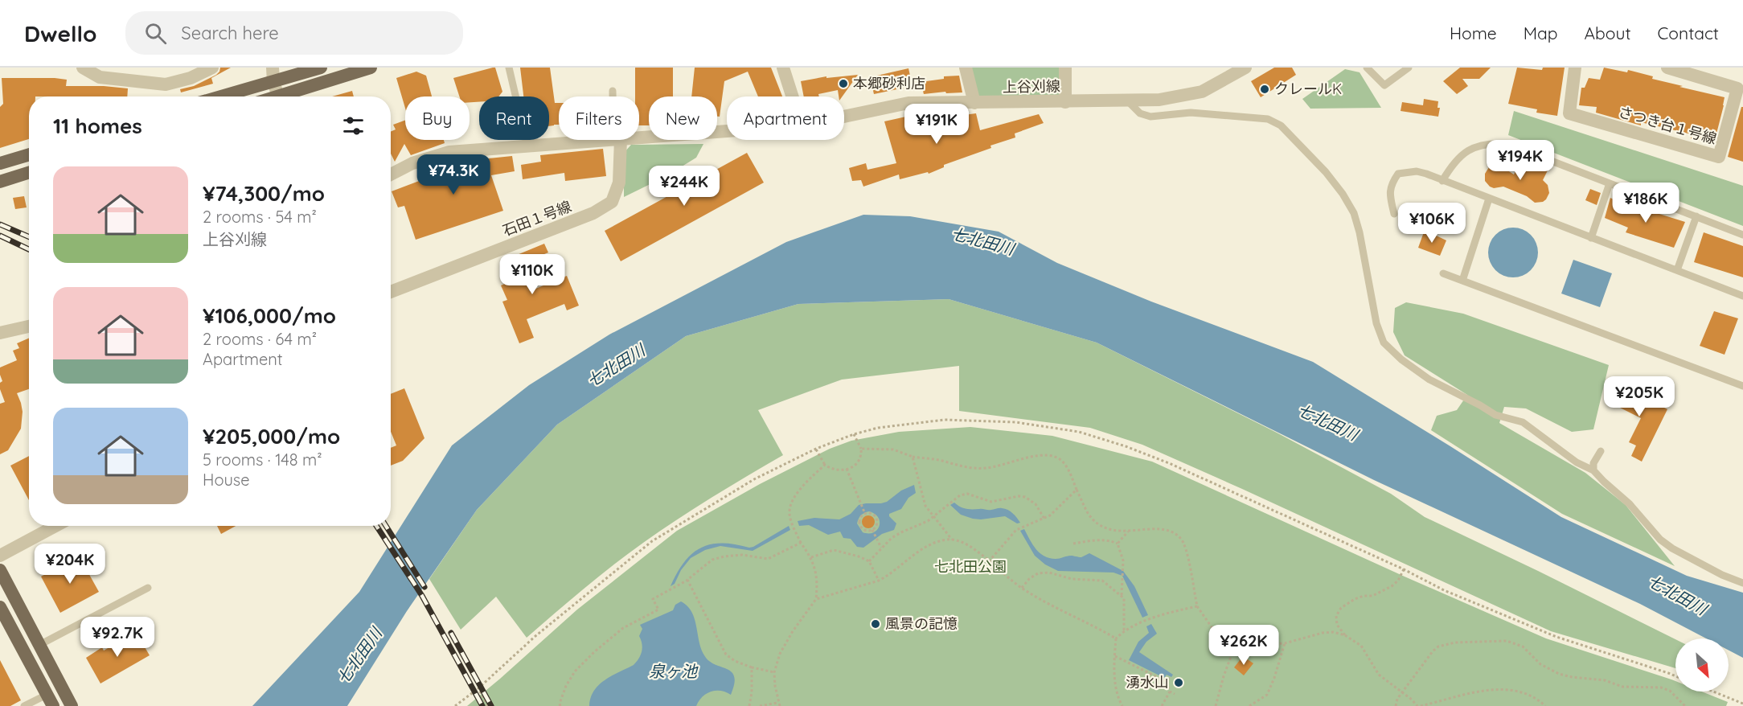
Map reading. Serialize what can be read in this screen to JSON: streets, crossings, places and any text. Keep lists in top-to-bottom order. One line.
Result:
{"streets":{"street":["上谷刈線","さつき台１号線","石田１号線"]},"water":["七北田川","泉ヶ池"],"parks":["七北田公園"],"places":["本郷砂利店","クレールK","風景の記憶","湧水山"],"north":"bottom right","page":{"header":"Dwello","search":"Search here","nav":["Home","Map","About","Contact"],"chip":["Buy","Rent","Filters","New","Apartment"],"heading":"11 homes","price":["¥191K","¥194K","¥74.3K","¥244K","¥186K","¥106K","¥110K","¥205K","¥204K","¥92.7K","¥262K"],"list":[{"name":"¥74,300/mo","note":"2 rooms · 54 m² · 上谷刈線"},{"name":"¥106,000/mo","note":"2 rooms · 64 m² · Apartment"},{"name":"¥205,000/mo","note":"5 rooms · 148 m² · House"}]}}
